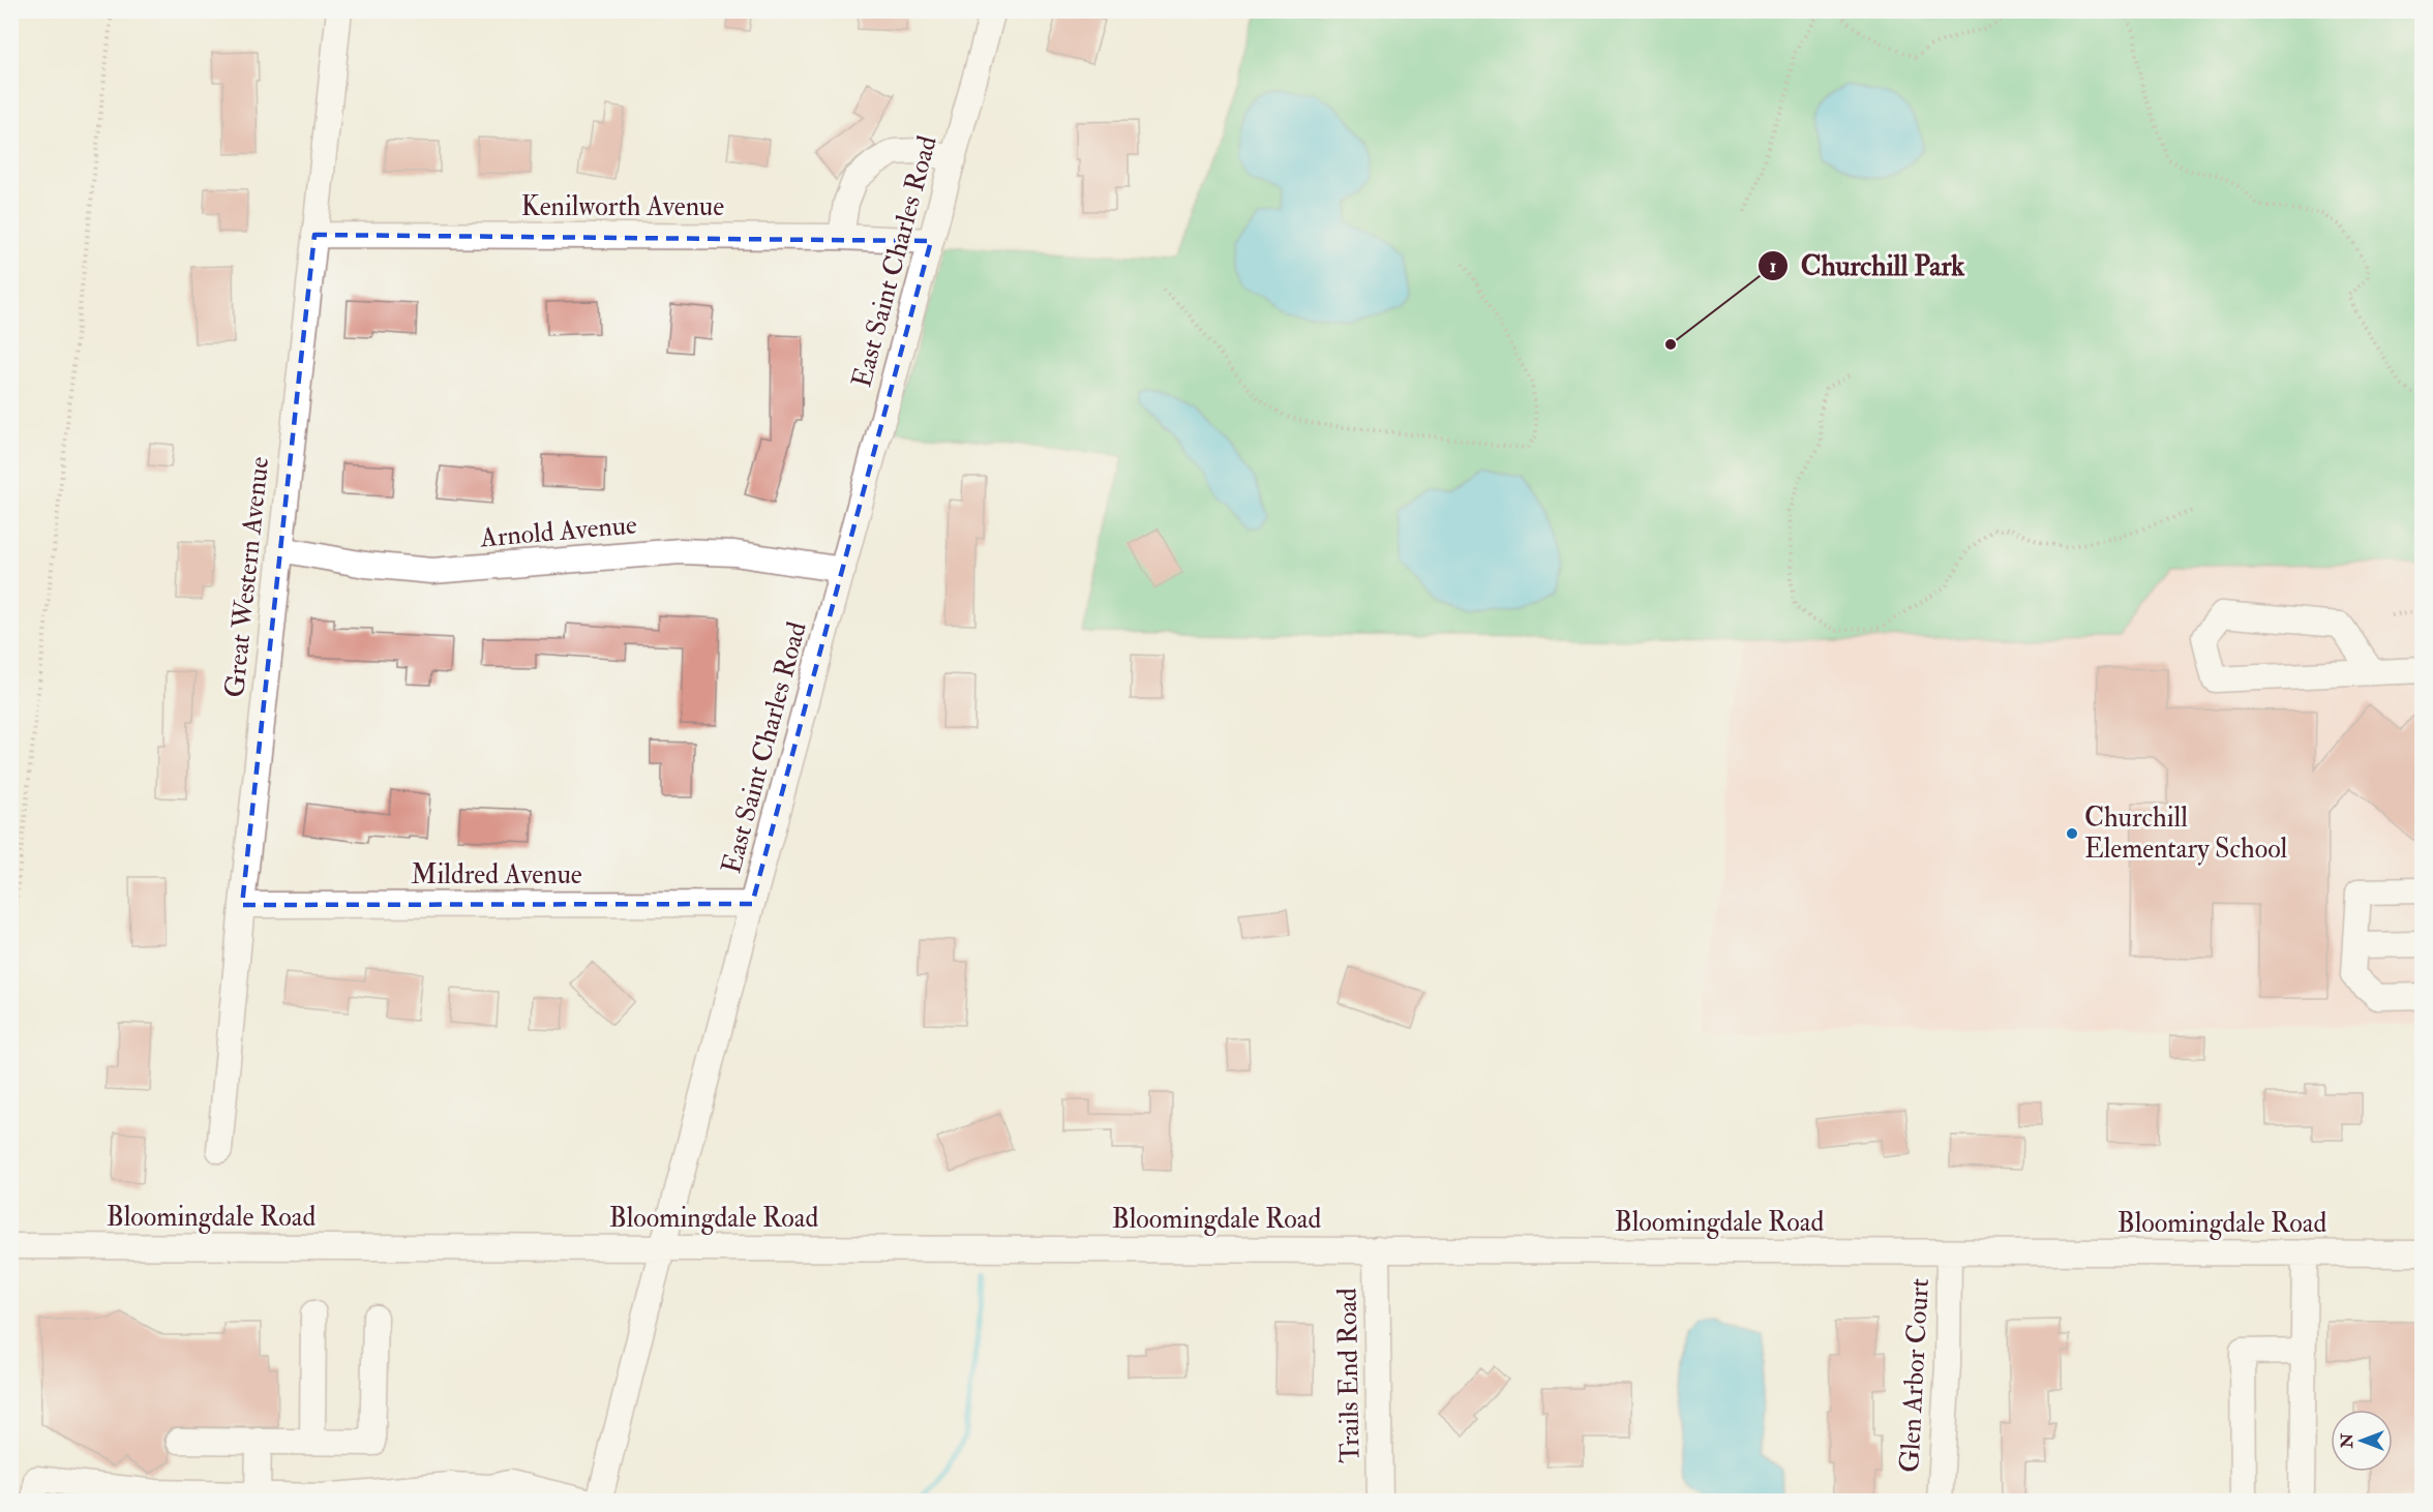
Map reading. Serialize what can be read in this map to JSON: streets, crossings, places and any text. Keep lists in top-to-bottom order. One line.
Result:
{"streets":{"street":["Kenilworth Avenue","East Saint Charles Road","Arnold Avenue","Great Western Avenue","Mildred Avenue","Bloomingdale Road","Trails End Road","Glen Arbor Court"]},"crossings":[["Kenilworth Avenue","East Saint Charles Road"],["Kenilworth Avenue","Great Western Avenue"],["East Saint Charles Road","Arnold Avenue"],["East Saint Charles Road","Mildred Avenue"],["East Saint Charles Road","Bloomingdale Road"],["Arnold Avenue","Great Western Avenue"],["Great Western Avenue","Mildred Avenue"],["Bloomingdale Road","Trails End Road"],["Bloomingdale Road","Glen Arbor Court"]],"places":["Churchill Park","Churchill Elementary School"],"north":"left"}
